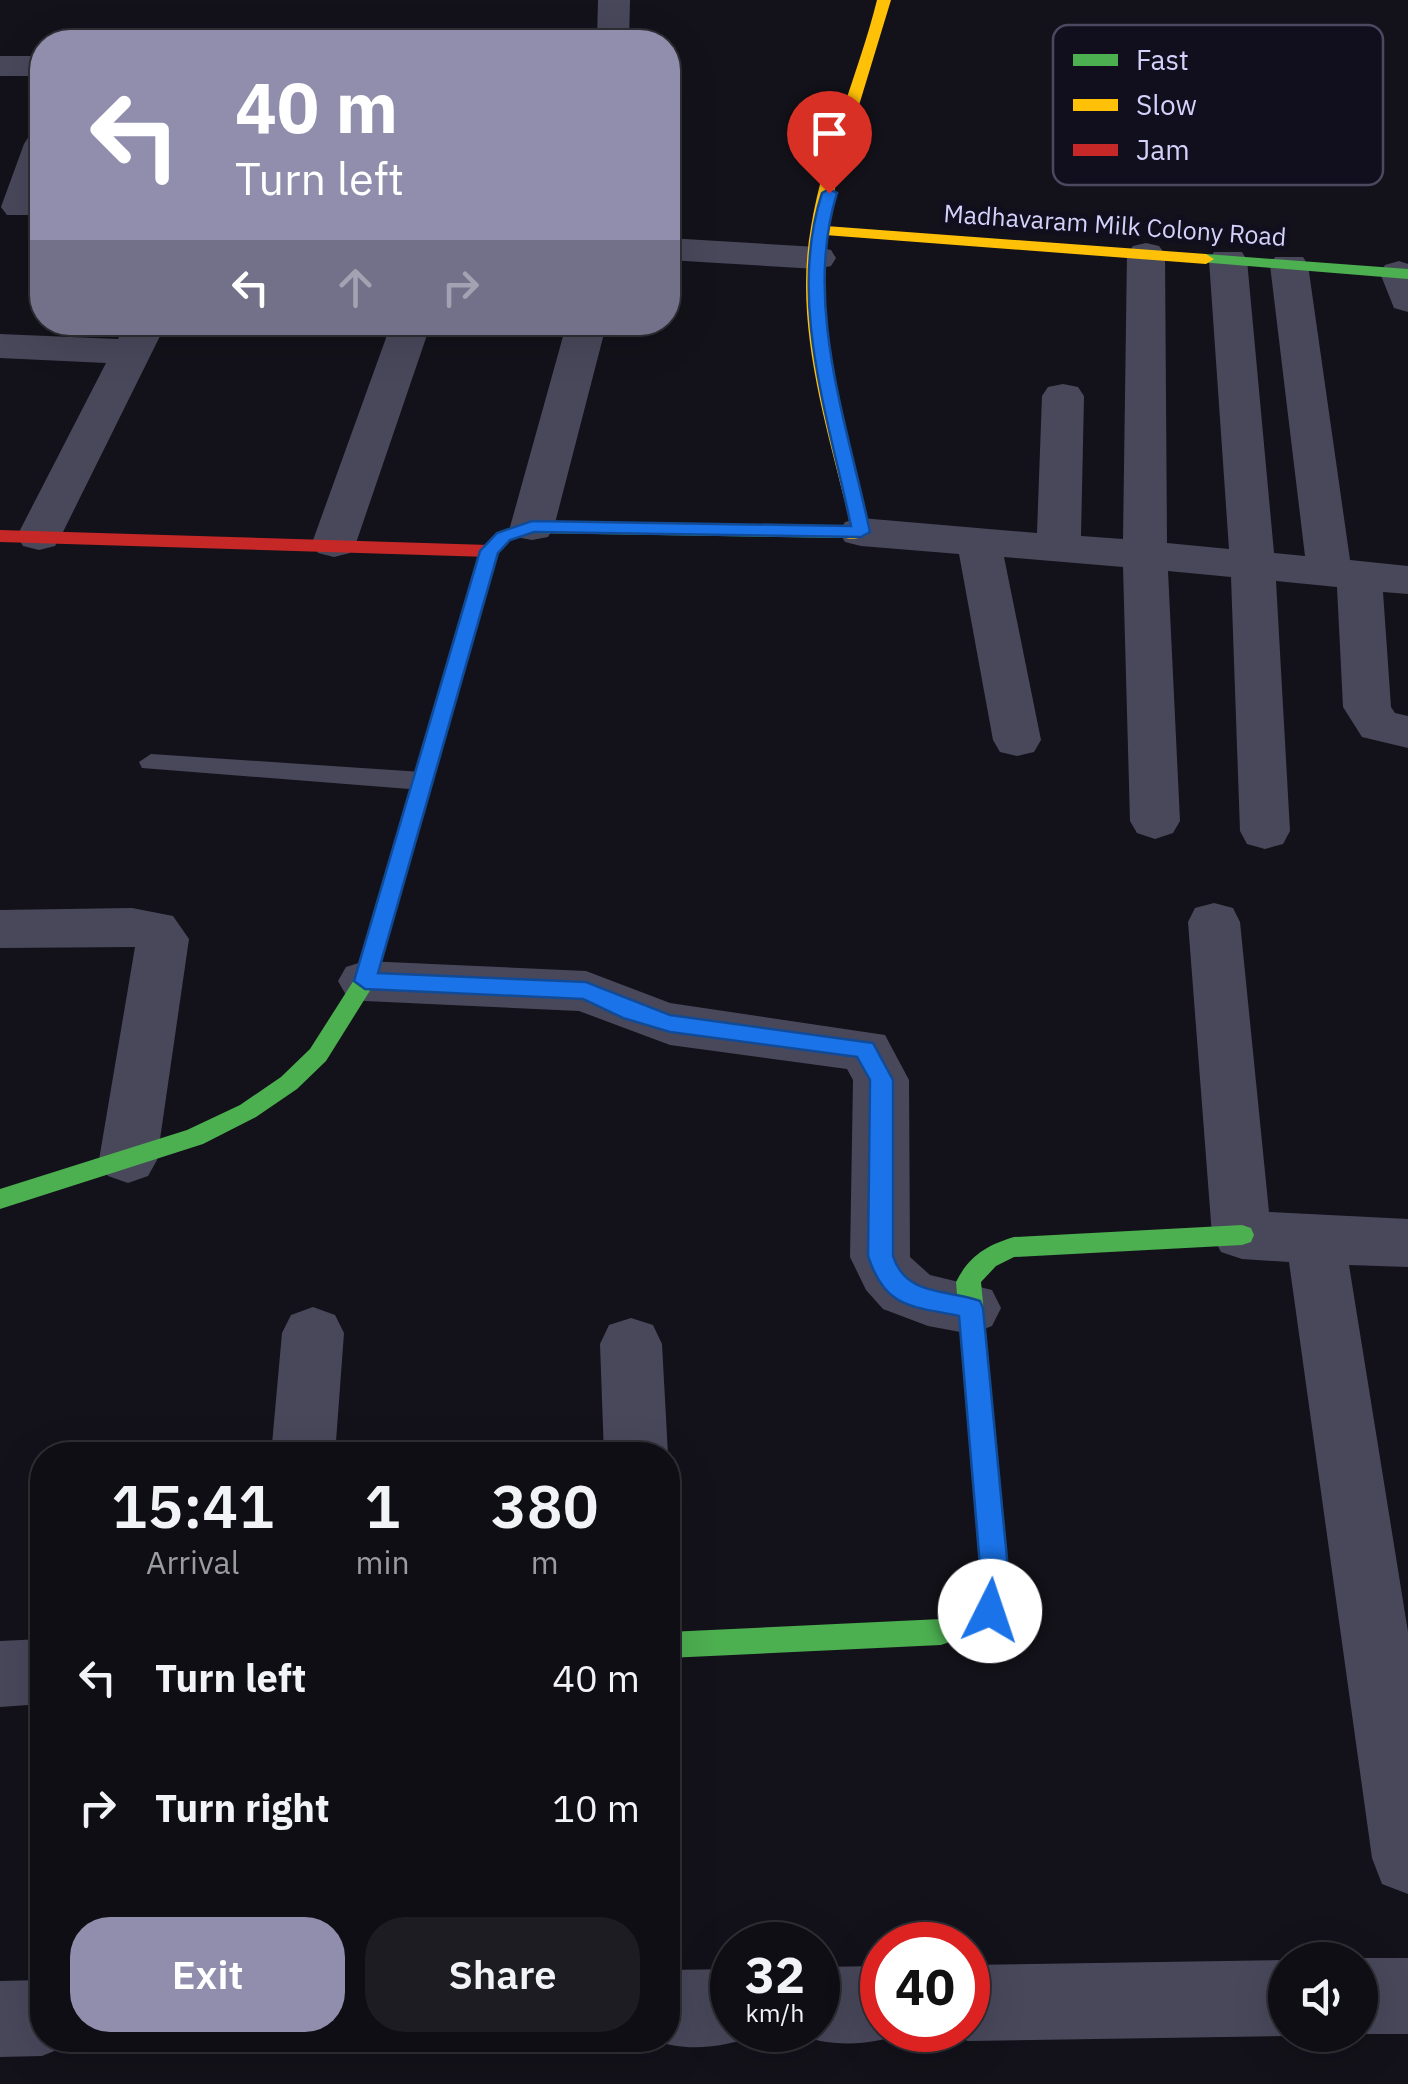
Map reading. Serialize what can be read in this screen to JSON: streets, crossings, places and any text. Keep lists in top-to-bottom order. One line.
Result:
{"streets":{"main road":["Madhavaram Milk Colony Road"]},"legend":["Fast","Slow","Jam"],"page":{"turn":["40 m","Turn left"],"eta":["15:41","Arrival","1","min","380","m"],"list":[{"name":"Turn left","value":"40 m"},{"name":"Turn right","value":"10 m"}],"buttons":["Exit","Share"],"speed":"32 km/h","limit":"40"}}
